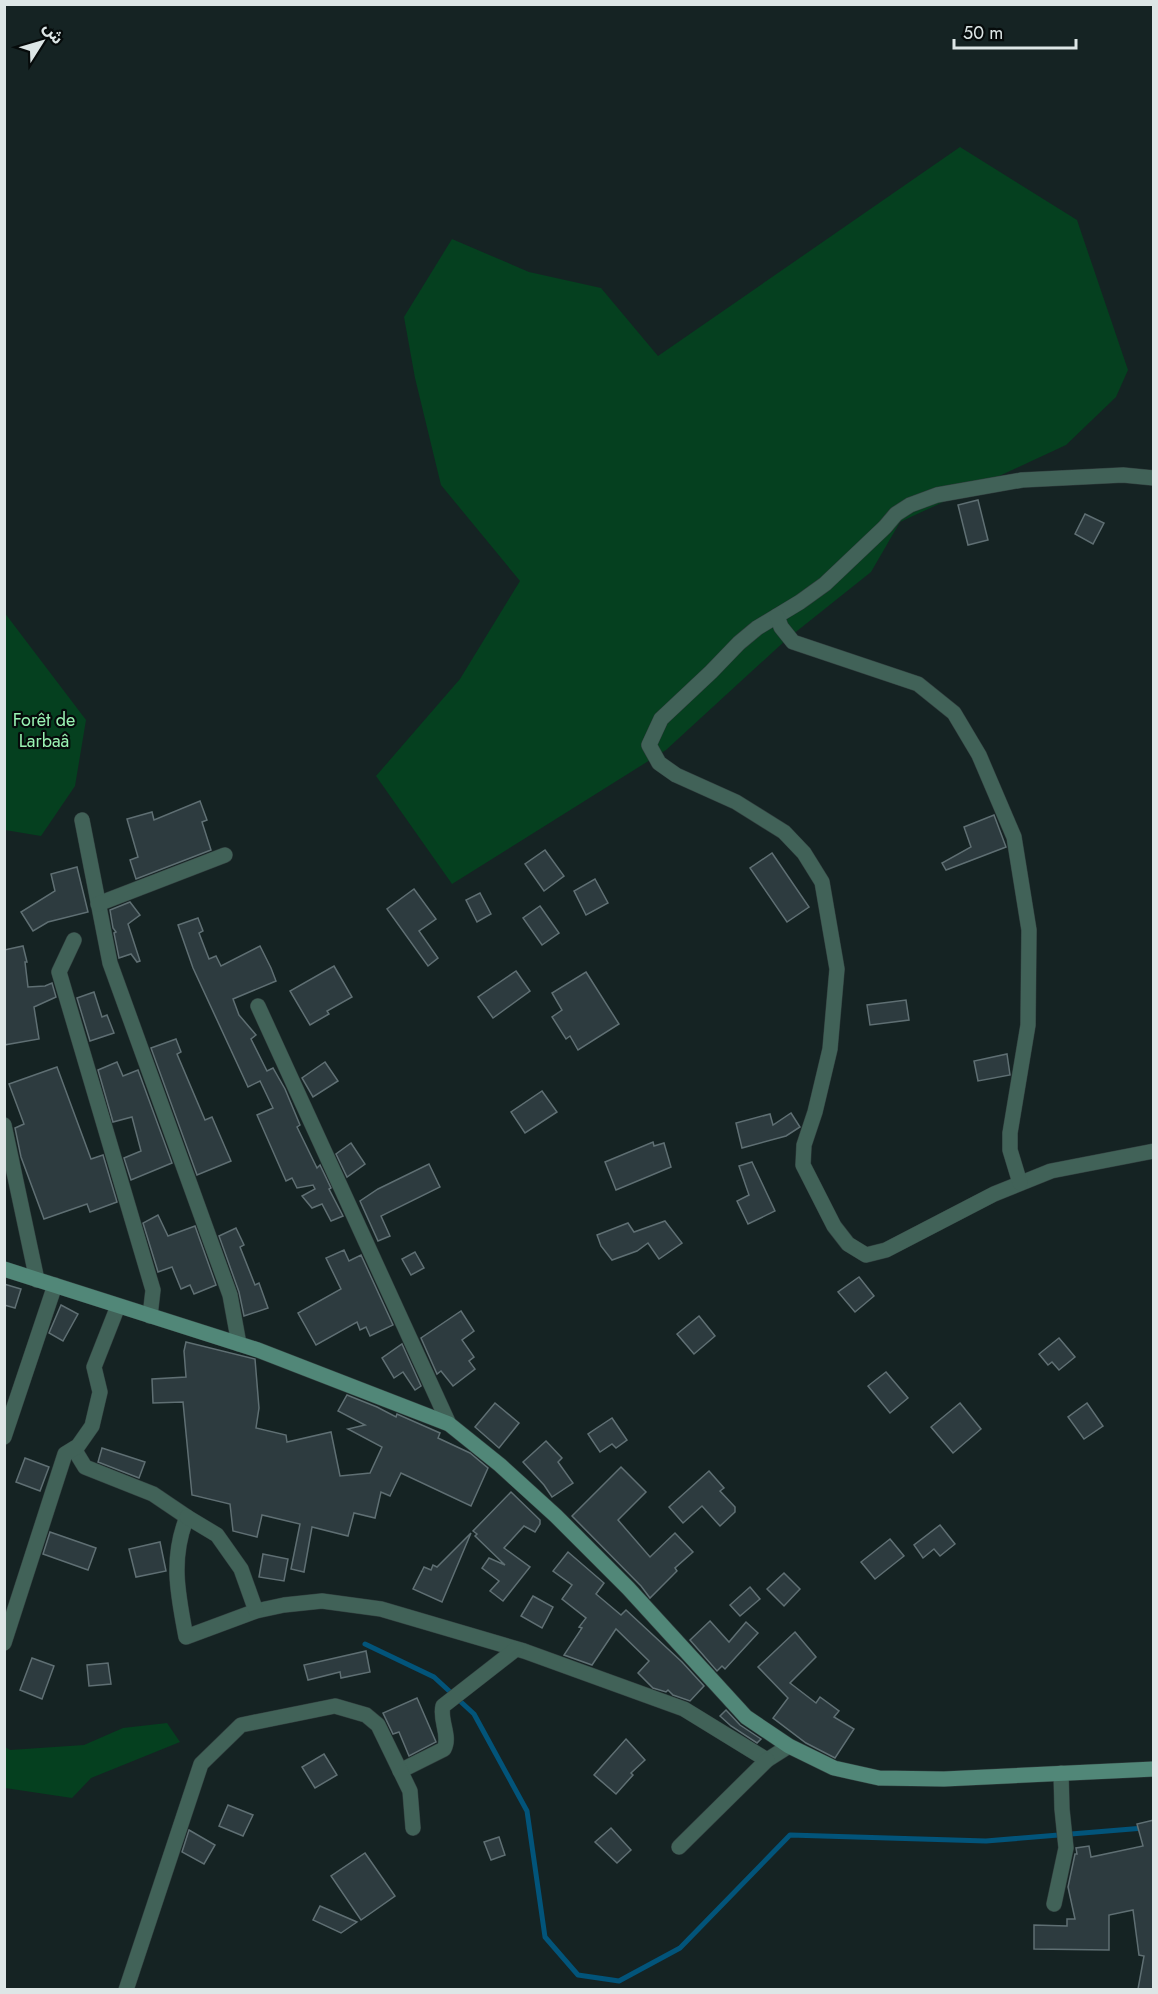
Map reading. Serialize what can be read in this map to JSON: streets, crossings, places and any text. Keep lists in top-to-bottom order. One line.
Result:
{"parks":["Forêt de Larbaâ"],"scale_bar":"50 m","north":"top right"}
